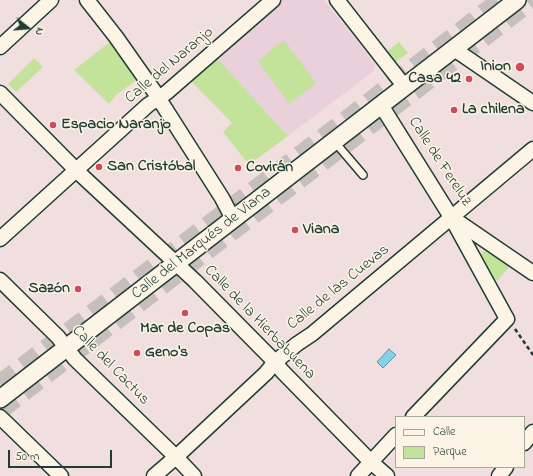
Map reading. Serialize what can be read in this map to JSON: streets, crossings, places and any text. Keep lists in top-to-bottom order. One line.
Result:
{"streets":{"street":["Calle del Naranjo","Calle de Fereluz","Calle del Marqués de Viana","Calle de las Cuevas","Calle de la Hierbabuena","Calle del Cactus"]},"crossings":[["Calle del Naranjo","Calle de la Hierbabuena"],["Calle de Fereluz","Calle del Marqués de Viana"],["Calle de Fereluz","Calle de las Cuevas"],["Calle del Marqués de Viana","Calle de la Hierbabuena"],["Calle del Marqués de Viana","Calle del Cactus"],["Calle de las Cuevas","Calle de la Hierbabuena"],["Calle de las Cuevas","Calle del Cactus"]],"places":["Inion","Casa 42","La chilena","Espacio Naranjo","San Cristóbal","Covirán","Viana","Sazón","Mar de Copas","Geno's"],"legend":["Calle","Parque"],"scale_bar":"50 m","north":"right"}
